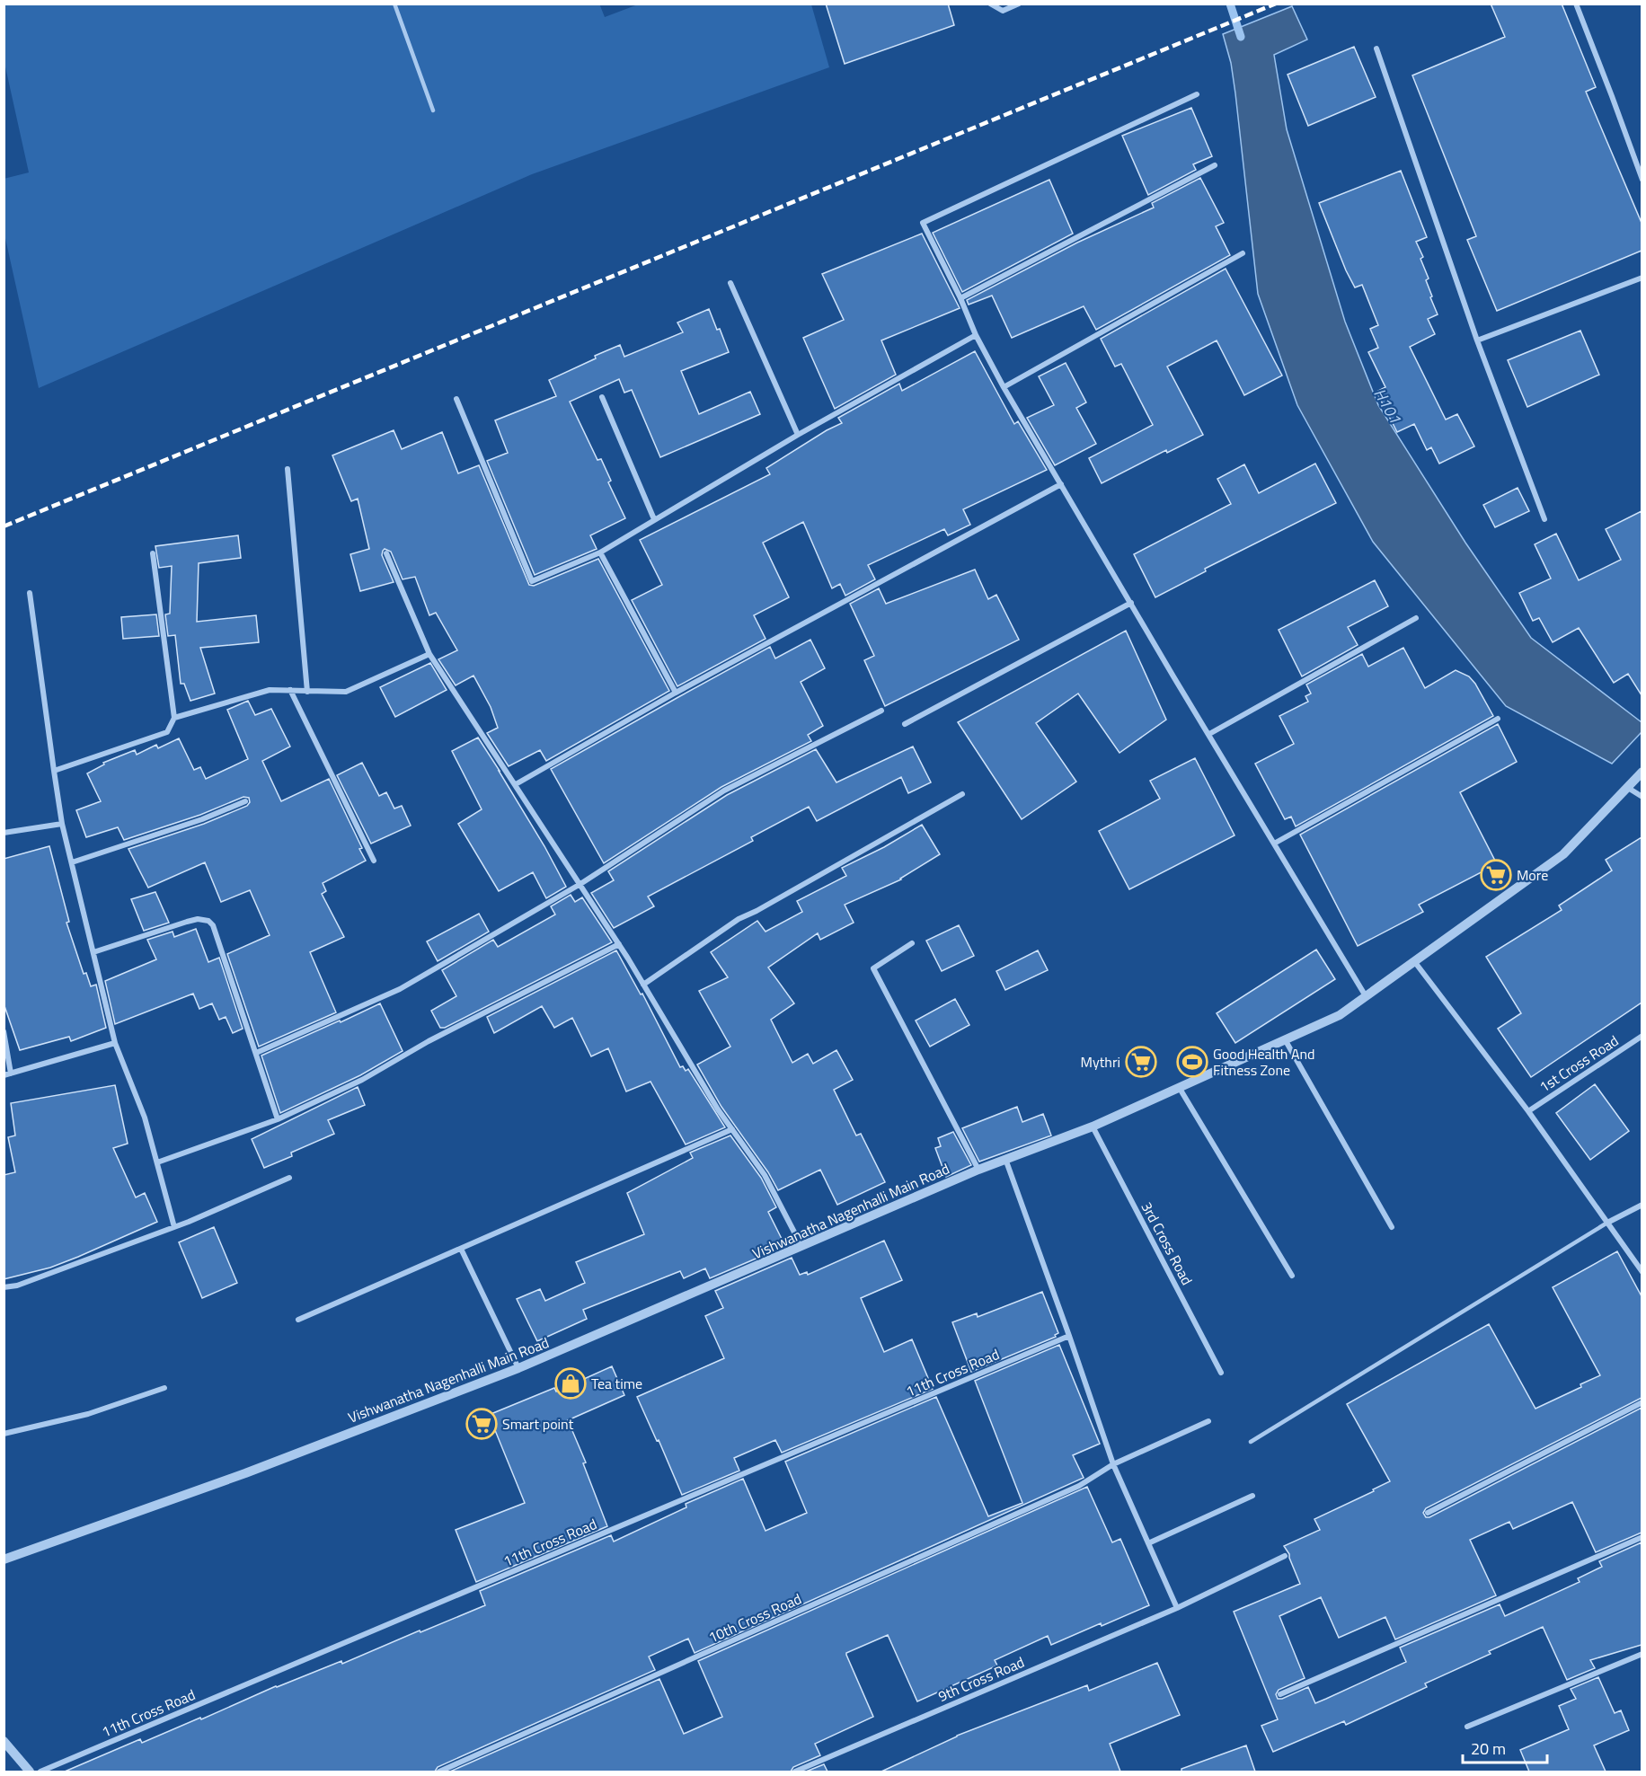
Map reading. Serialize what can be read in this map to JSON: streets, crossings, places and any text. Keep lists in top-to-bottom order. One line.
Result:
{"streets":{"street":["1st Cross Road","Vishwanatha Nagenhalli Main Road","3rd Cross Road","11th Cross Road","10th Cross Road","9th Cross Road"]},"crossings":[["Vishwanatha Nagenhalli Main Road","3rd Cross Road"]],"water":["H101"],"places":{"supermarket":["More","Mythri","Smart point"],"sports":["Good Health And Fitness Zone"],"shop":["Tea time"]},"scale_bar":"20 m"}
